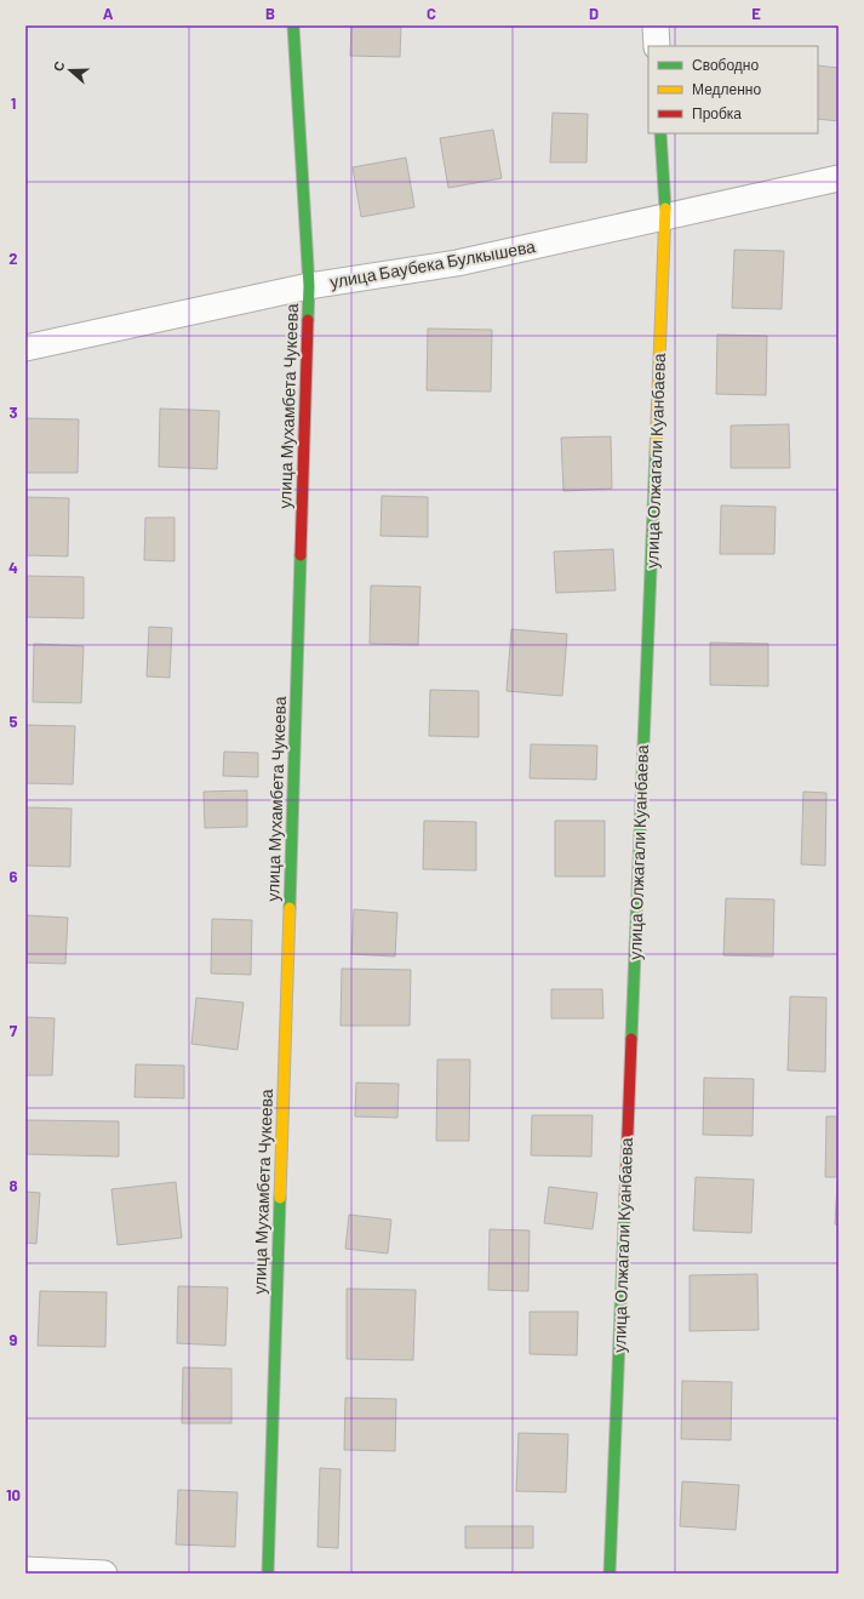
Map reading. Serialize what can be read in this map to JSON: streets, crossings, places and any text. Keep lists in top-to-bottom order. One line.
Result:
{"streets":{"street":["улица Баубека Булкышева","улица Мухамбета Чукеева","улица Олжагали Куанбаева"]},"crossings":[["улица Баубека Булкышева","улица Мухамбета Чукеева"],["улица Баубека Булкышева","улица Олжагали Куанбаева"]],"legend":["Свободно","Медленно","Пробка"],"north":"left","grid":{"columns":["A","B","C","D","E"],"rows":["1","2","3","4","5","6","7","8","9","10"]}}
